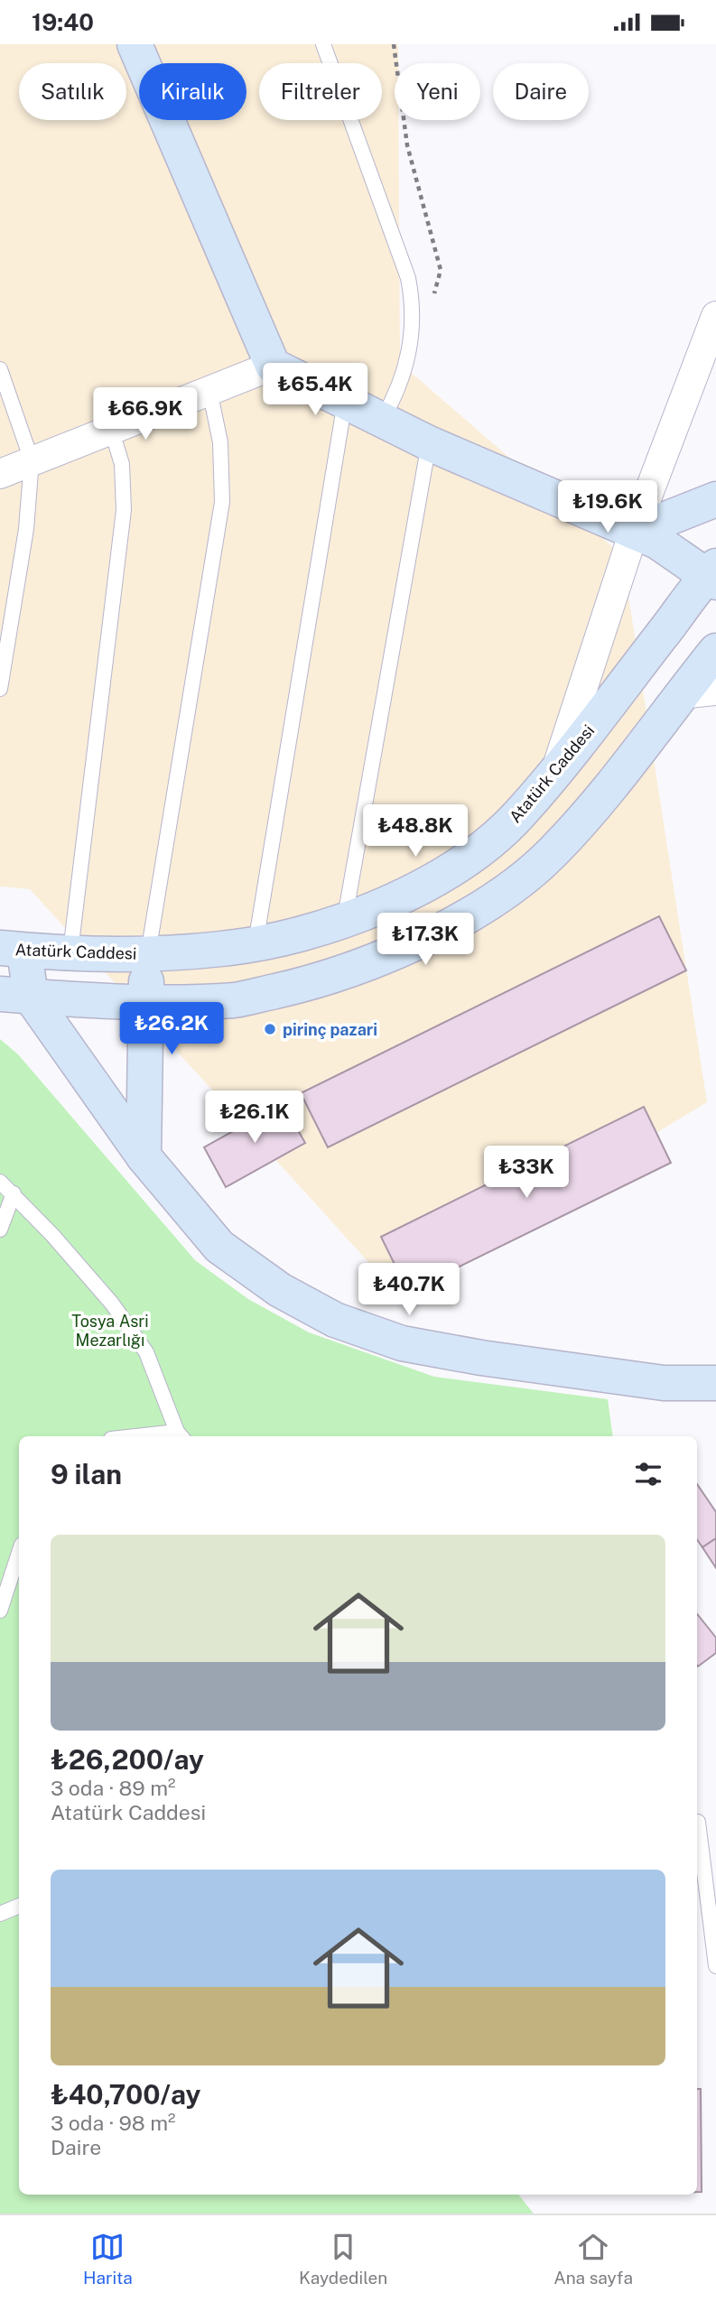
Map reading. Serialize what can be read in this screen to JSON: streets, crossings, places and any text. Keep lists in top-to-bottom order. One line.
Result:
{"streets":{"main road":["Atatürk Caddesi"]},"parks":["Tosya Asri Mezarlığı"],"places":["pirinç pazari"],"page":{"status":"19:40","chip":["Satılık","Kiralık","Filtreler","Yeni","Daire"],"price":["₺65.4K","₺66.9K","₺19.6K","₺48.8K","₺17.3K","₺26.2K","₺26.1K","₺33K","₺40.7K"],"heading":"9 ilan","list":[{"name":"₺26,200/ay","note":"3 oda · 89 m² · Atatürk Caddesi"},{"name":"₺40,700/ay","note":"3 oda · 98 m² · Daire"}],"tabs":["Harita","Kaydedilen","Ana sayfa"]}}
